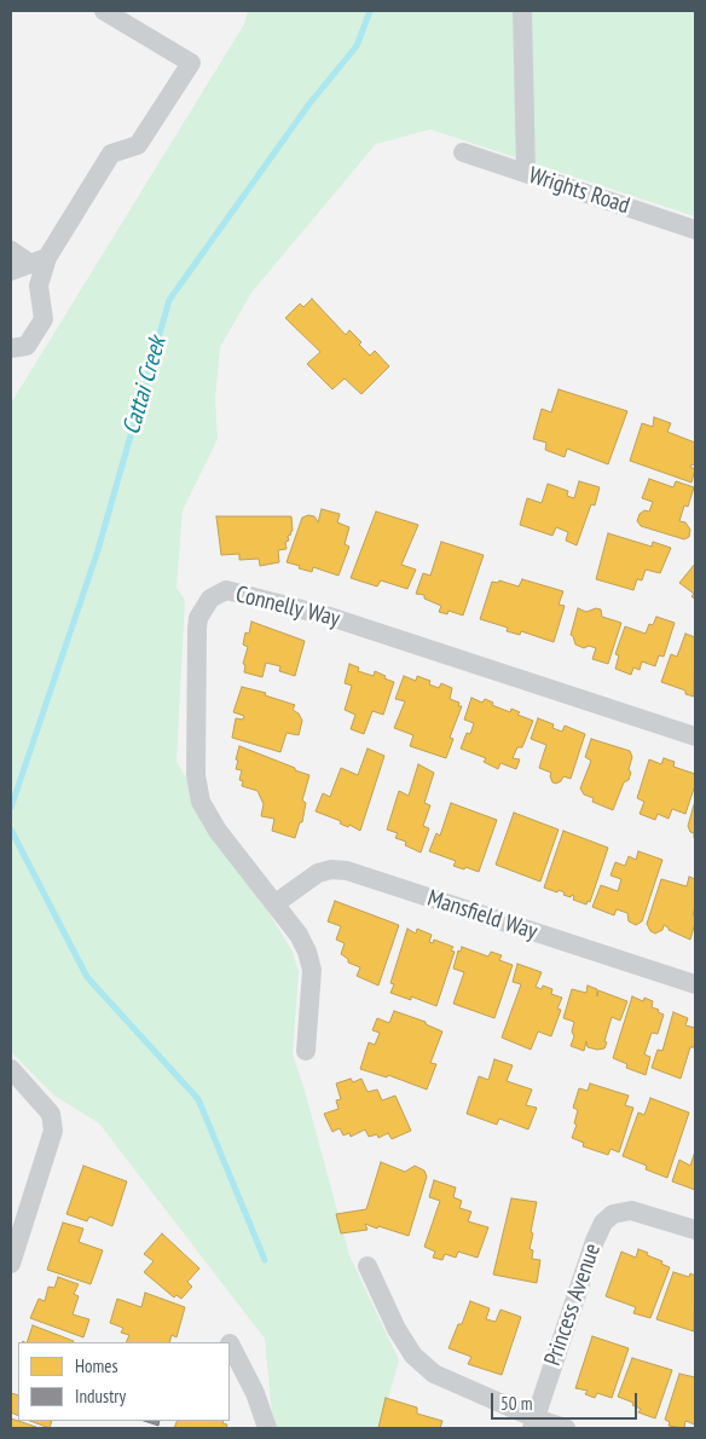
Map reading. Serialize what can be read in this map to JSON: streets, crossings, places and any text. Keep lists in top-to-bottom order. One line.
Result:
{"streets":{"street":["Wrights Road","Connelly Way","Mansfield Way","Princess Avenue"]},"crossings":[["Connelly Way","Mansfield Way"]],"water":["Cattai Creek"],"legend":["Homes","Industry"],"scale_bar":"50 m"}
